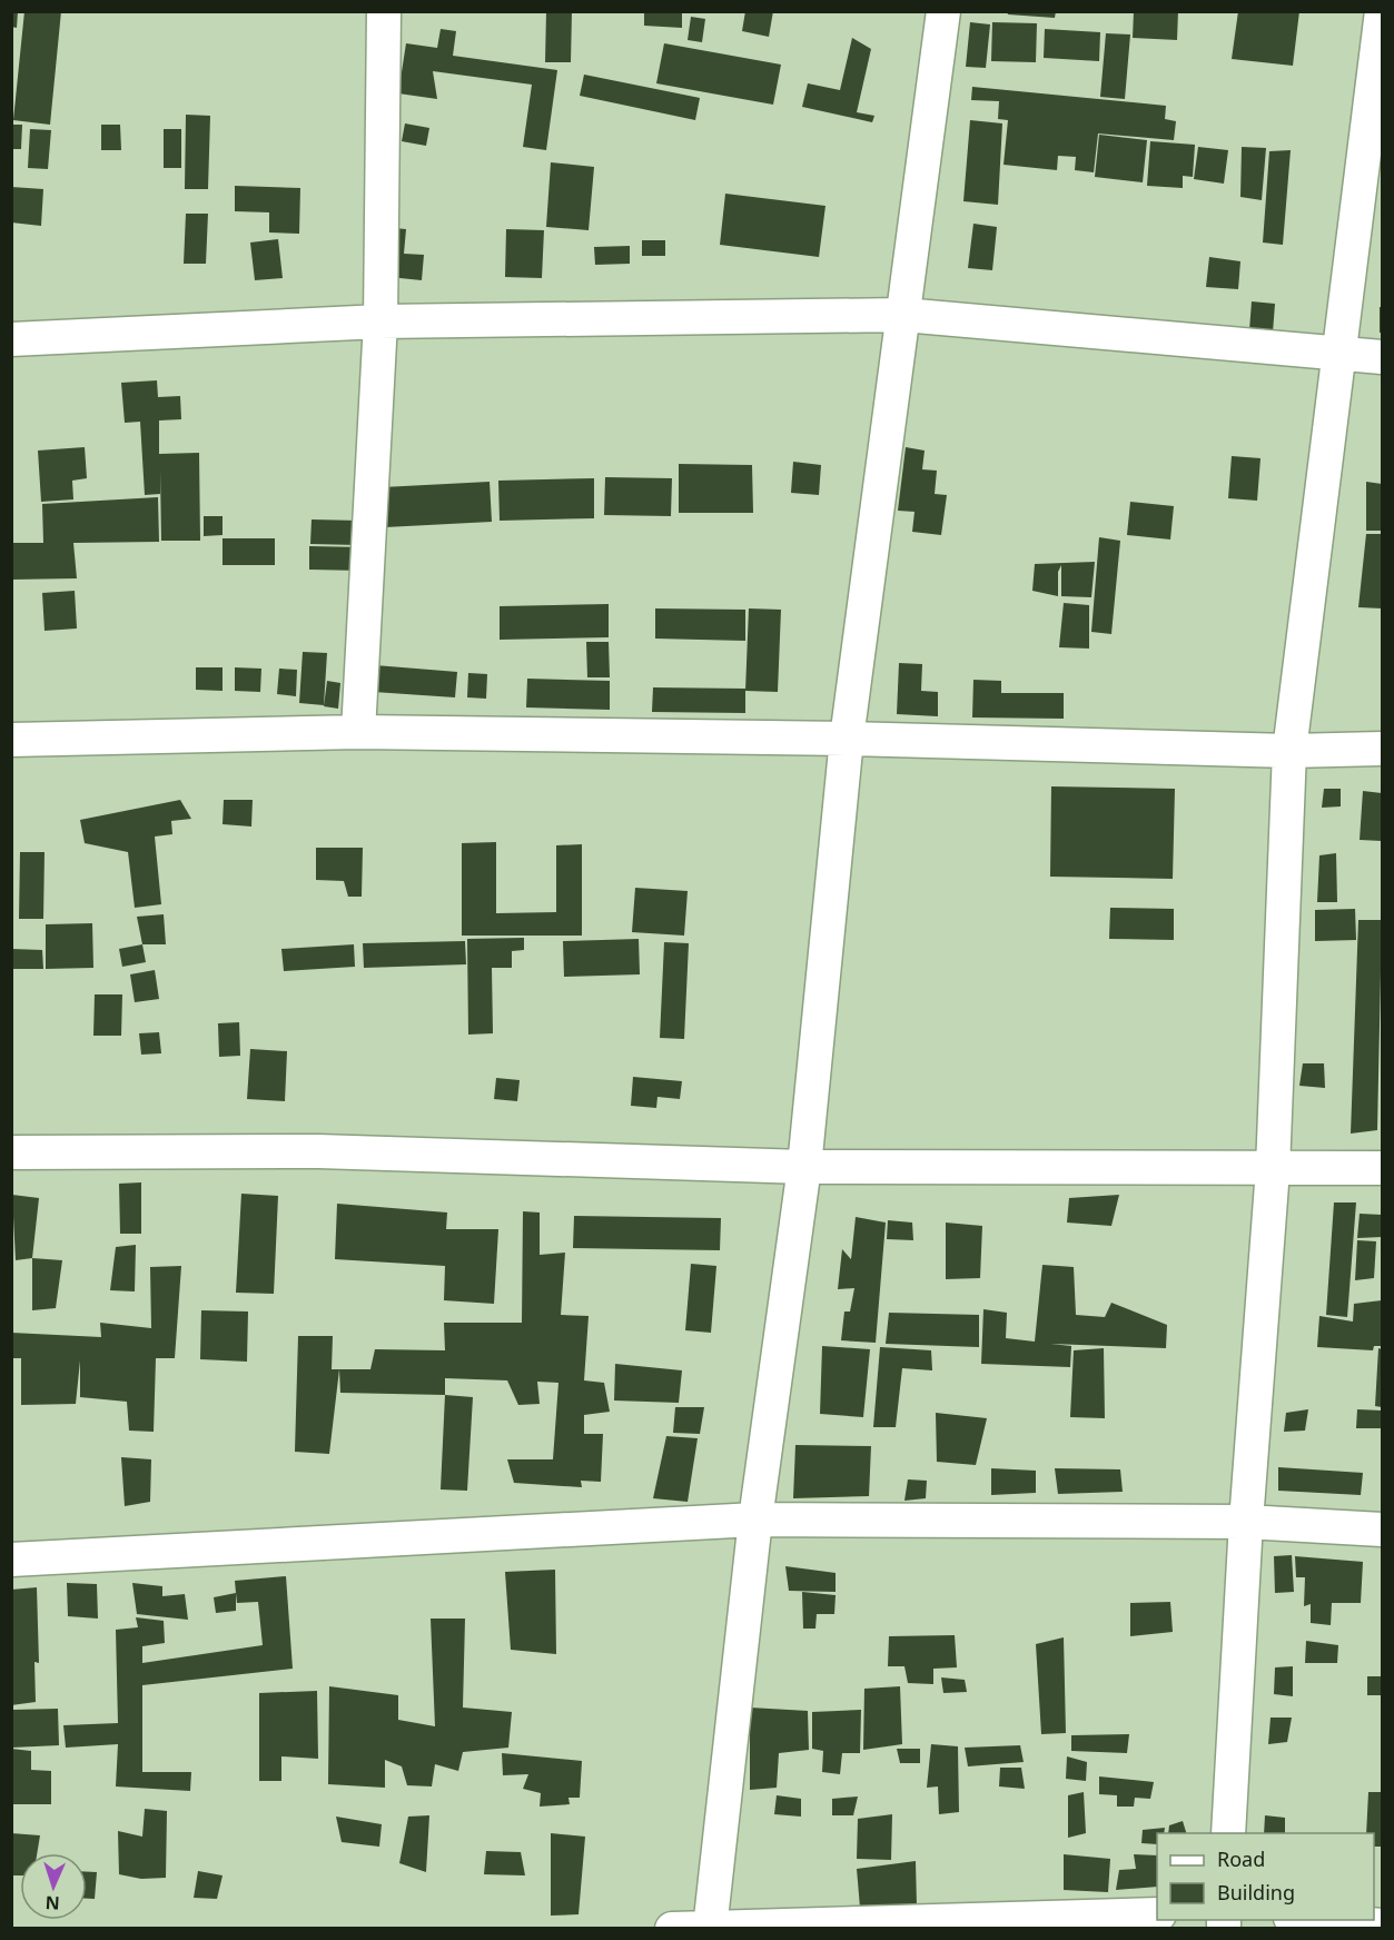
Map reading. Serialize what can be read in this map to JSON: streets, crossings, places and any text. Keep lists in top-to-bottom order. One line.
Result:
{"legend":["Road","Building"],"north":"bottom"}
